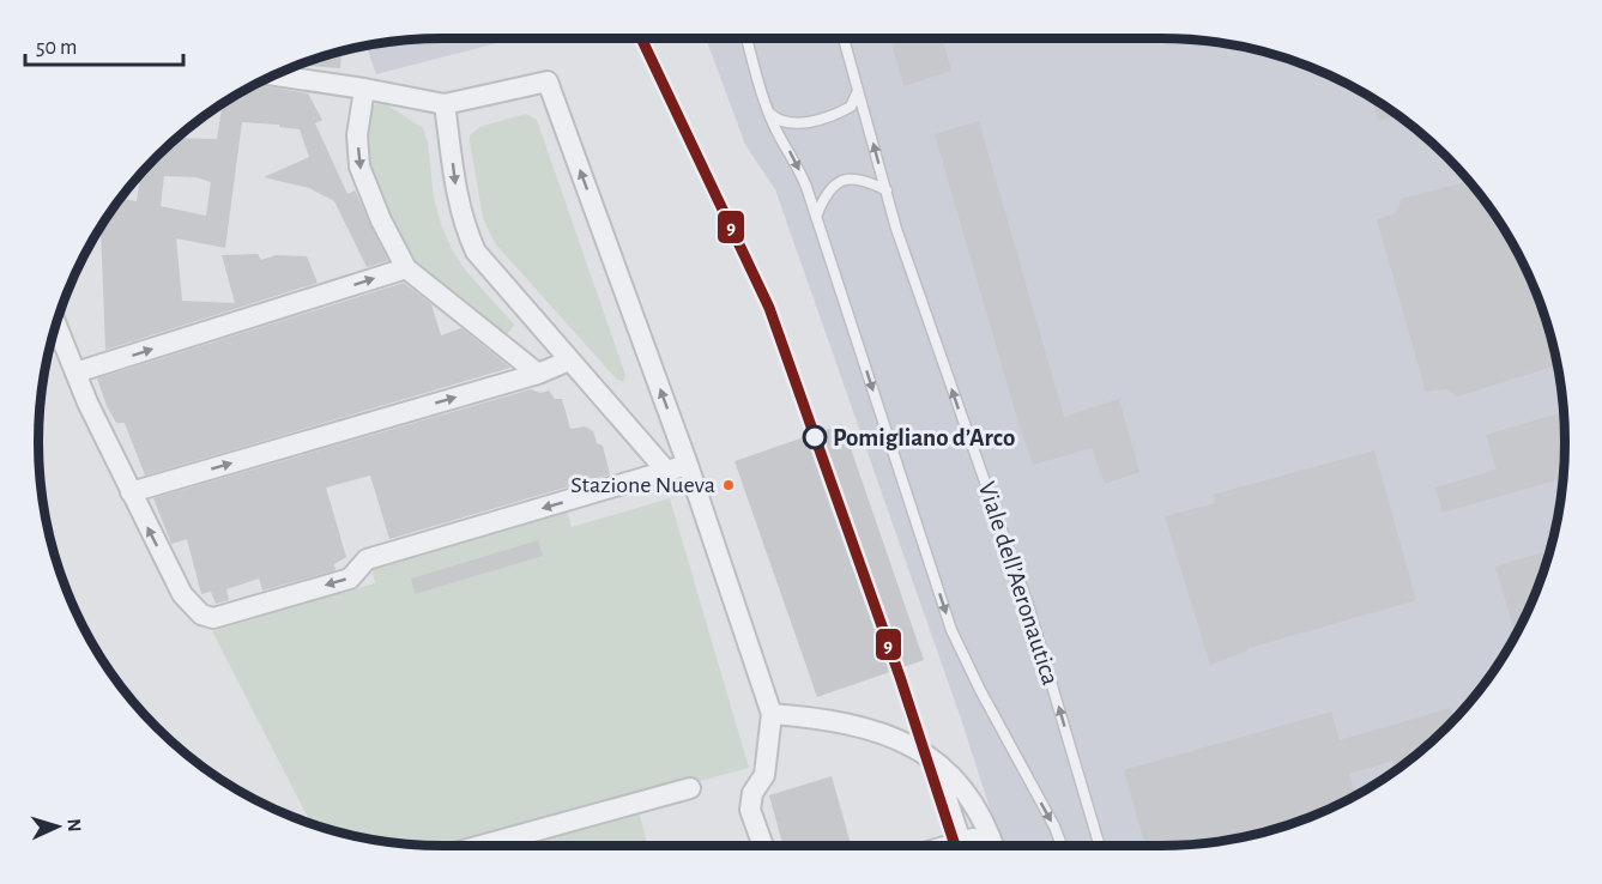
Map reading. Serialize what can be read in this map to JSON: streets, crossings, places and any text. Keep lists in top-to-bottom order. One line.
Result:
{"streets":{"lane":["Viale dell’Aeronautica"]},"places":["Pomigliano d’Arco","Stazione Nueva"],"lines":["transit line 9"],"scale_bar":"50 m","north":"right"}
